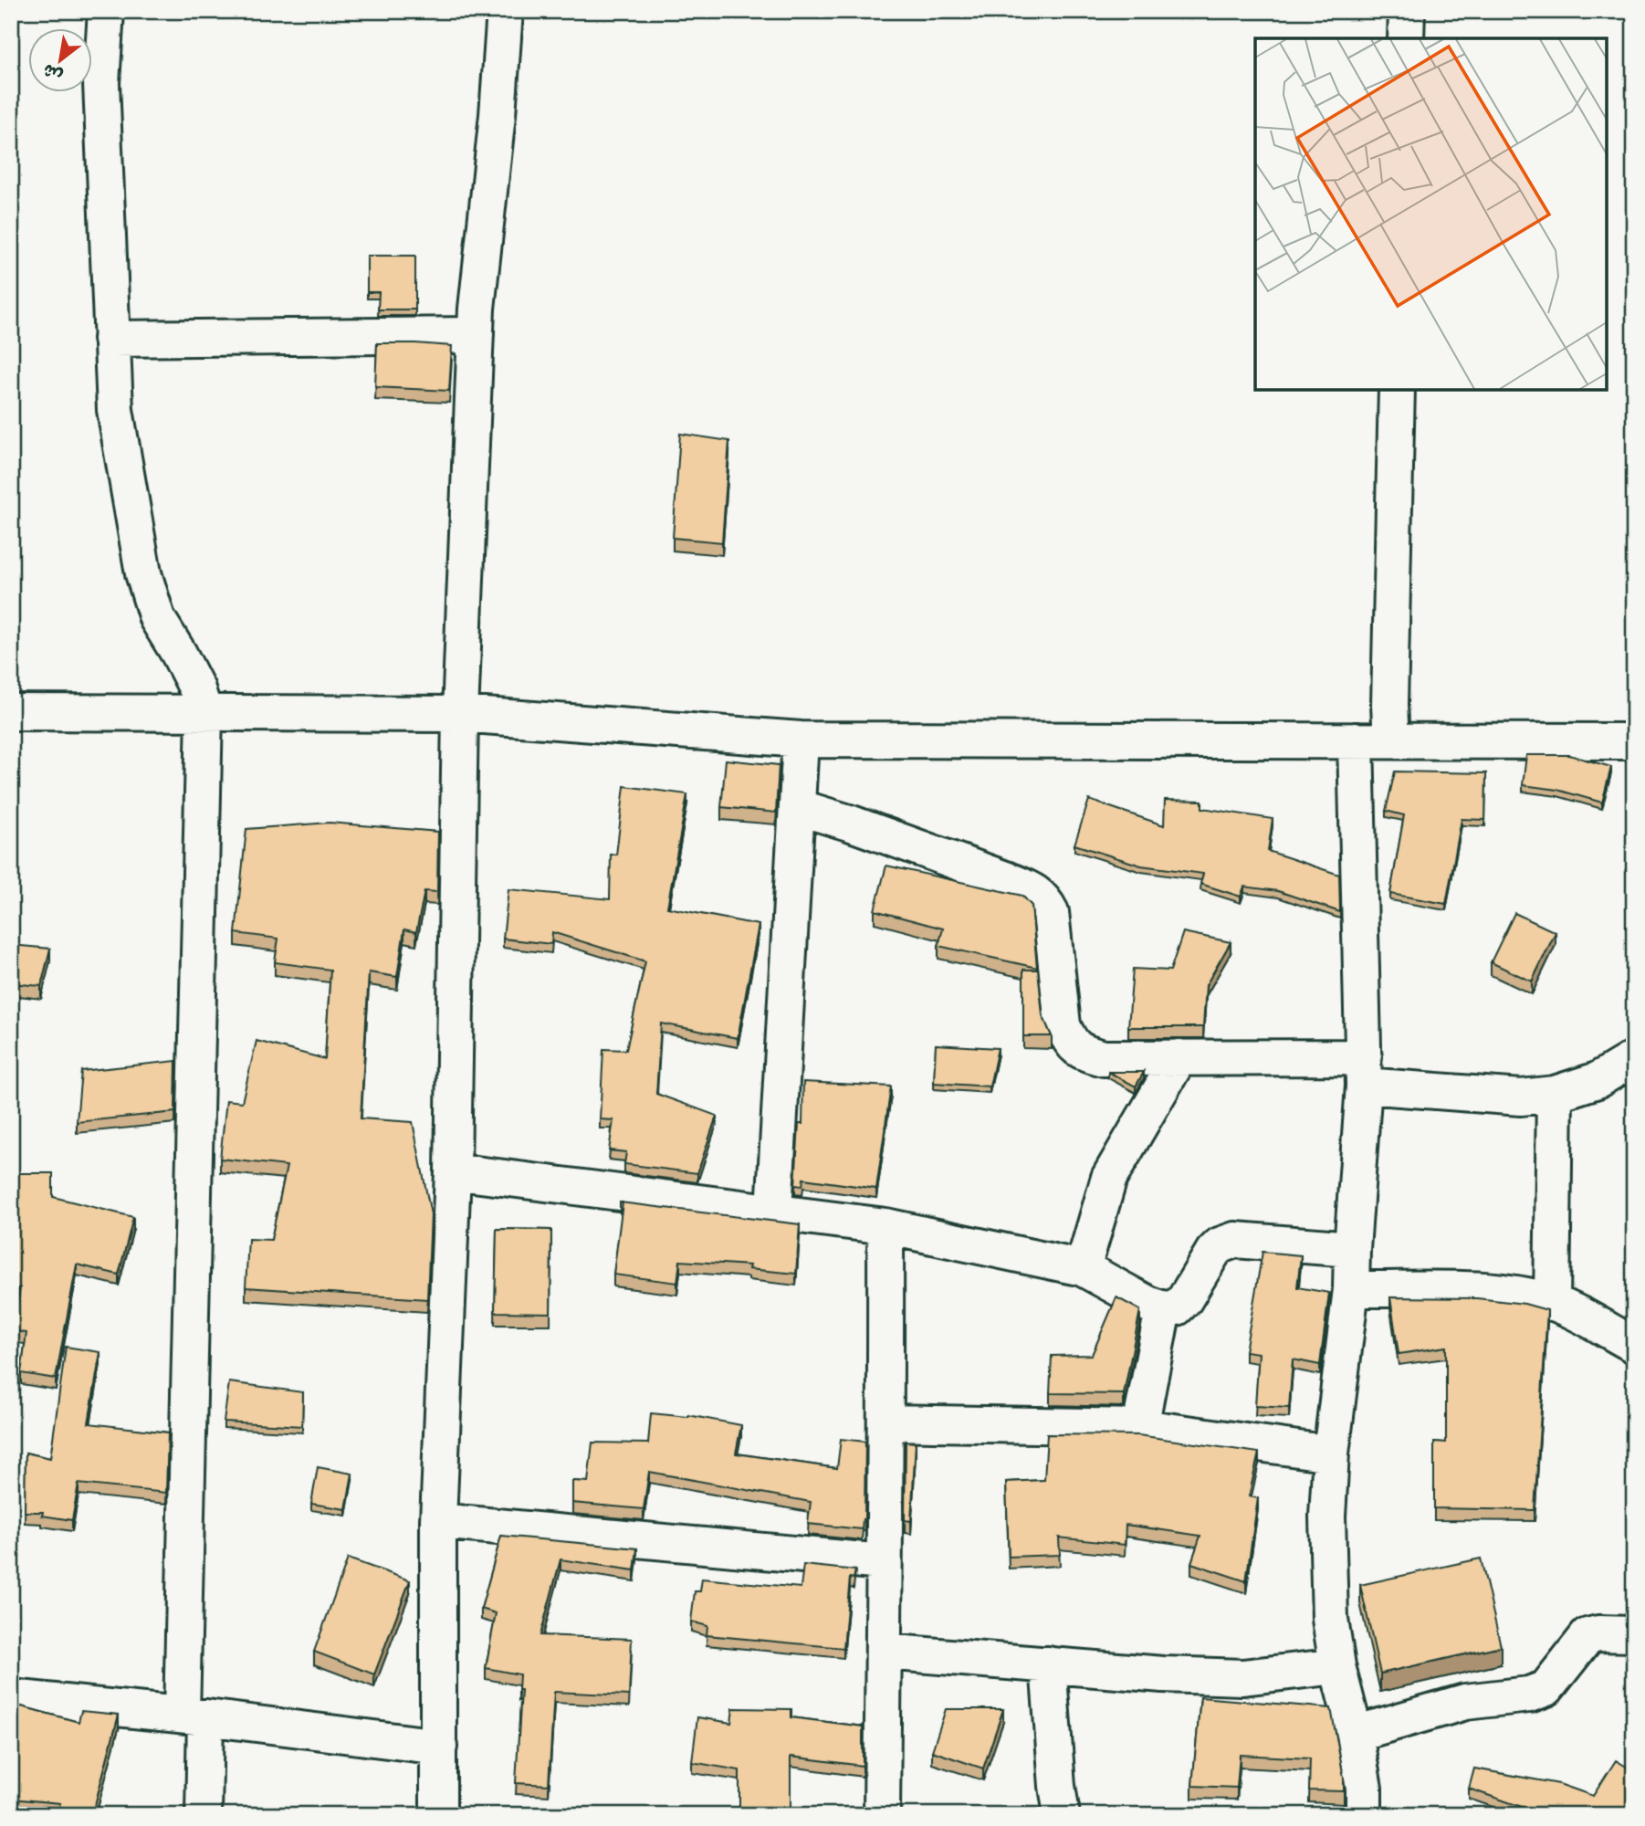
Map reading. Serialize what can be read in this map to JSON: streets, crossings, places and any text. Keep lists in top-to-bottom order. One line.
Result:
{"north":"bottom left"}
